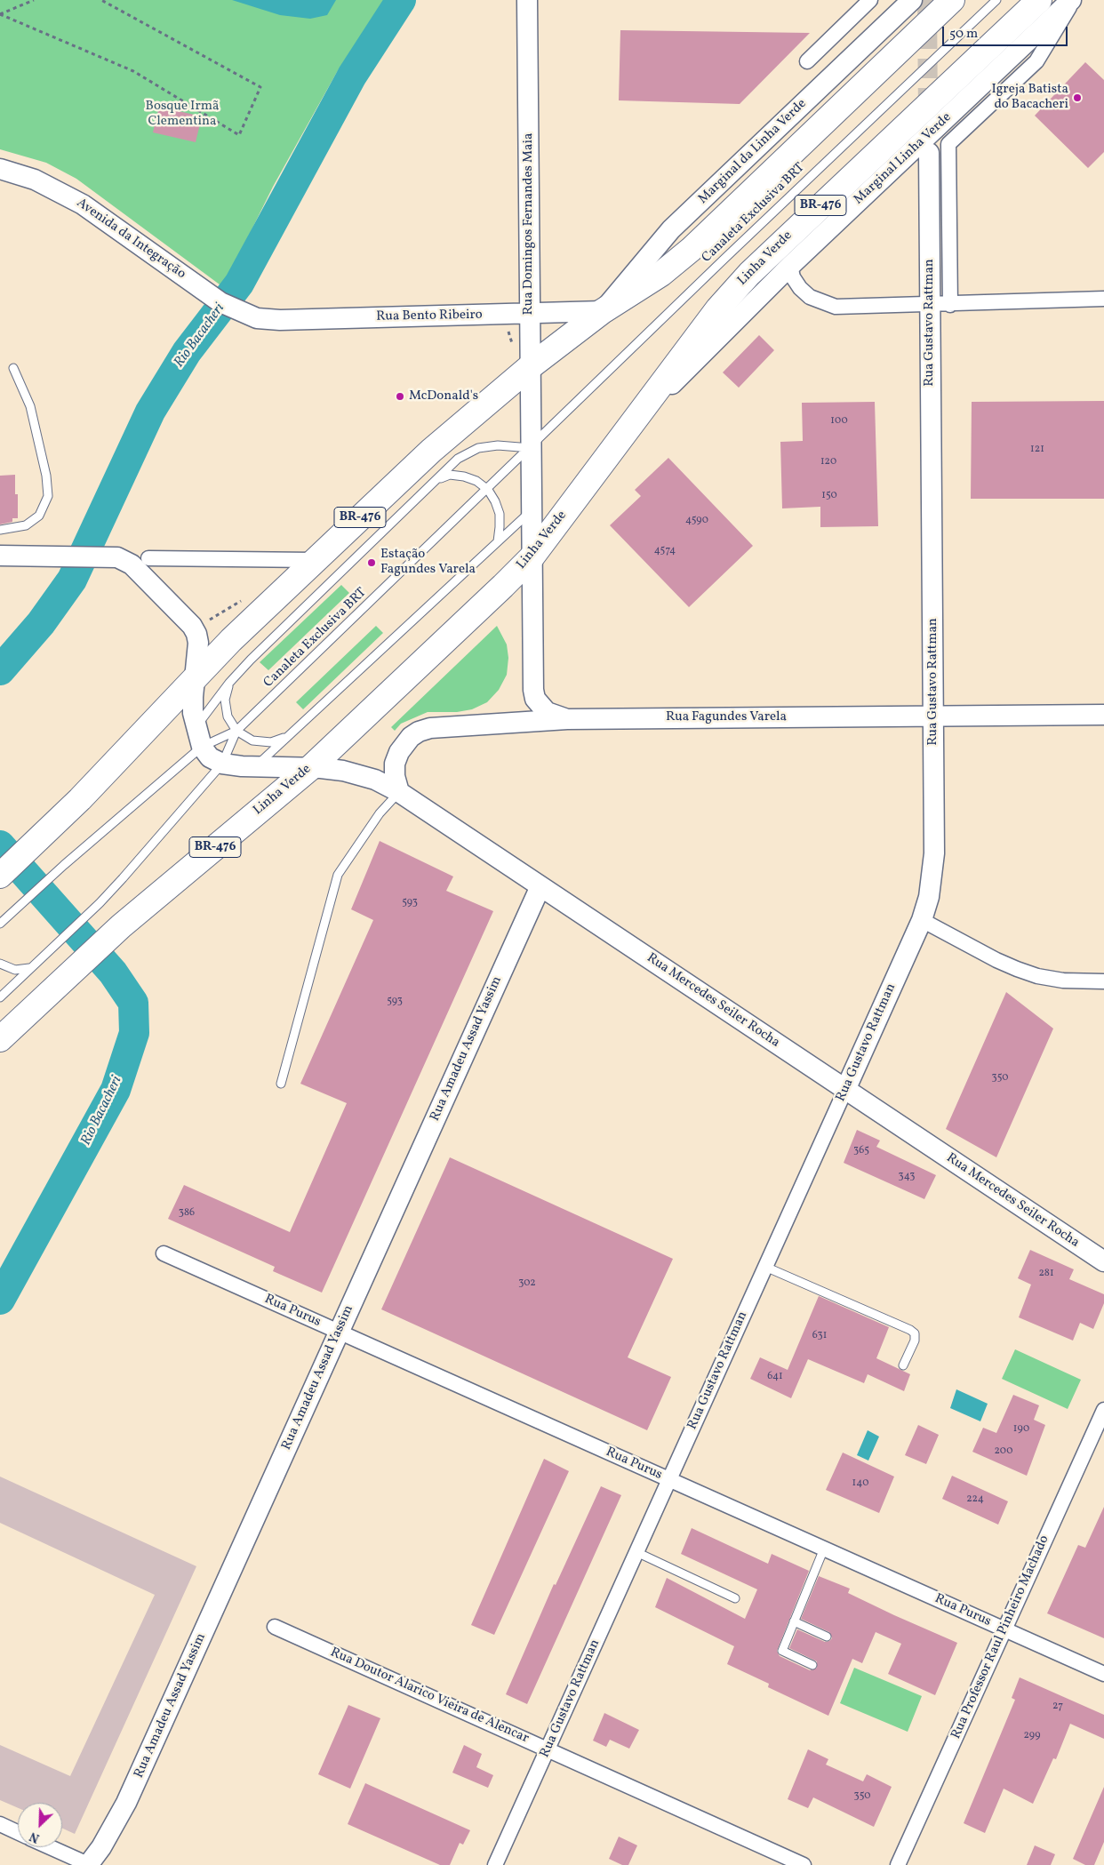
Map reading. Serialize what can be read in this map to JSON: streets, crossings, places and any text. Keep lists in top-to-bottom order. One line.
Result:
{"streets":{"highway":["BR-476","Linha Verde"],"main road":["Marginal da Linha Verde","Marginal Linha Verde","Rua Domingos Fernandes Maia","Avenida da Integração","Rua Bento Ribeiro","Rua Gustavo Rattman","Rua Fagundes Varela","Rua Mercedes Seiler Rocha","Rua Amadeu Assad Yassim"],"street":["Rua Purus","Rua Professor Raul Pinheiro Machado","Rua Doutor Alarico Vieira de Alencar"],"lane":["Canaleta Exclusiva BRT"]},"crossings":[["Marginal da Linha Verde","BR-476"],["Marginal da Linha Verde","Rua Bento Ribeiro"],["Marginal Linha Verde","Linha Verde"],["BR-476","Rua Domingos Fernandes Maia"],["BR-476","Rua Bento Ribeiro"],["Canaleta Exclusiva BRT","Rua Domingos Fernandes Maia"],["Canaleta Exclusiva BRT","Rua Mercedes Seiler Rocha"],["Rua Domingos Fernandes Maia","Linha Verde"],["Rua Domingos Fernandes Maia","Rua Bento Ribeiro"],["Rua Domingos Fernandes Maia","Rua Fagundes Varela"],["Avenida da Integração","Rua Bento Ribeiro"],["Linha Verde","Rua Mercedes Seiler Rocha"],["Rua Gustavo Rattman","Rua Fagundes Varela"],["Rua Gustavo Rattman","Rua Mercedes Seiler Rocha"],["Rua Gustavo Rattman","Rua Purus"],["Rua Gustavo Rattman","Rua Doutor Alarico Vieira de Alencar"],["Rua Fagundes Varela","Rua Mercedes Seiler Rocha"],["Rua Mercedes Seiler Rocha","Rua Amadeu Assad Yassim"],["Rua Amadeu Assad Yassim","Rua Purus"],["Rua Purus","Rua Professor Raul Pinheiro Machado"]],"water":["Rio Bacacheri"],"parks":["Bosque Irmã Clementina"],"places":["Igreja Batista do Bacacheri","McDonald's","Estação Fagundes Varela"],"house_numbers":["100","121","120","150","4590","4574","593","593","350","365","343","386","281","302","631","641","190","200","140","224","27","299","350"],"scale_bar":"50 m","north":"bottom left"}
